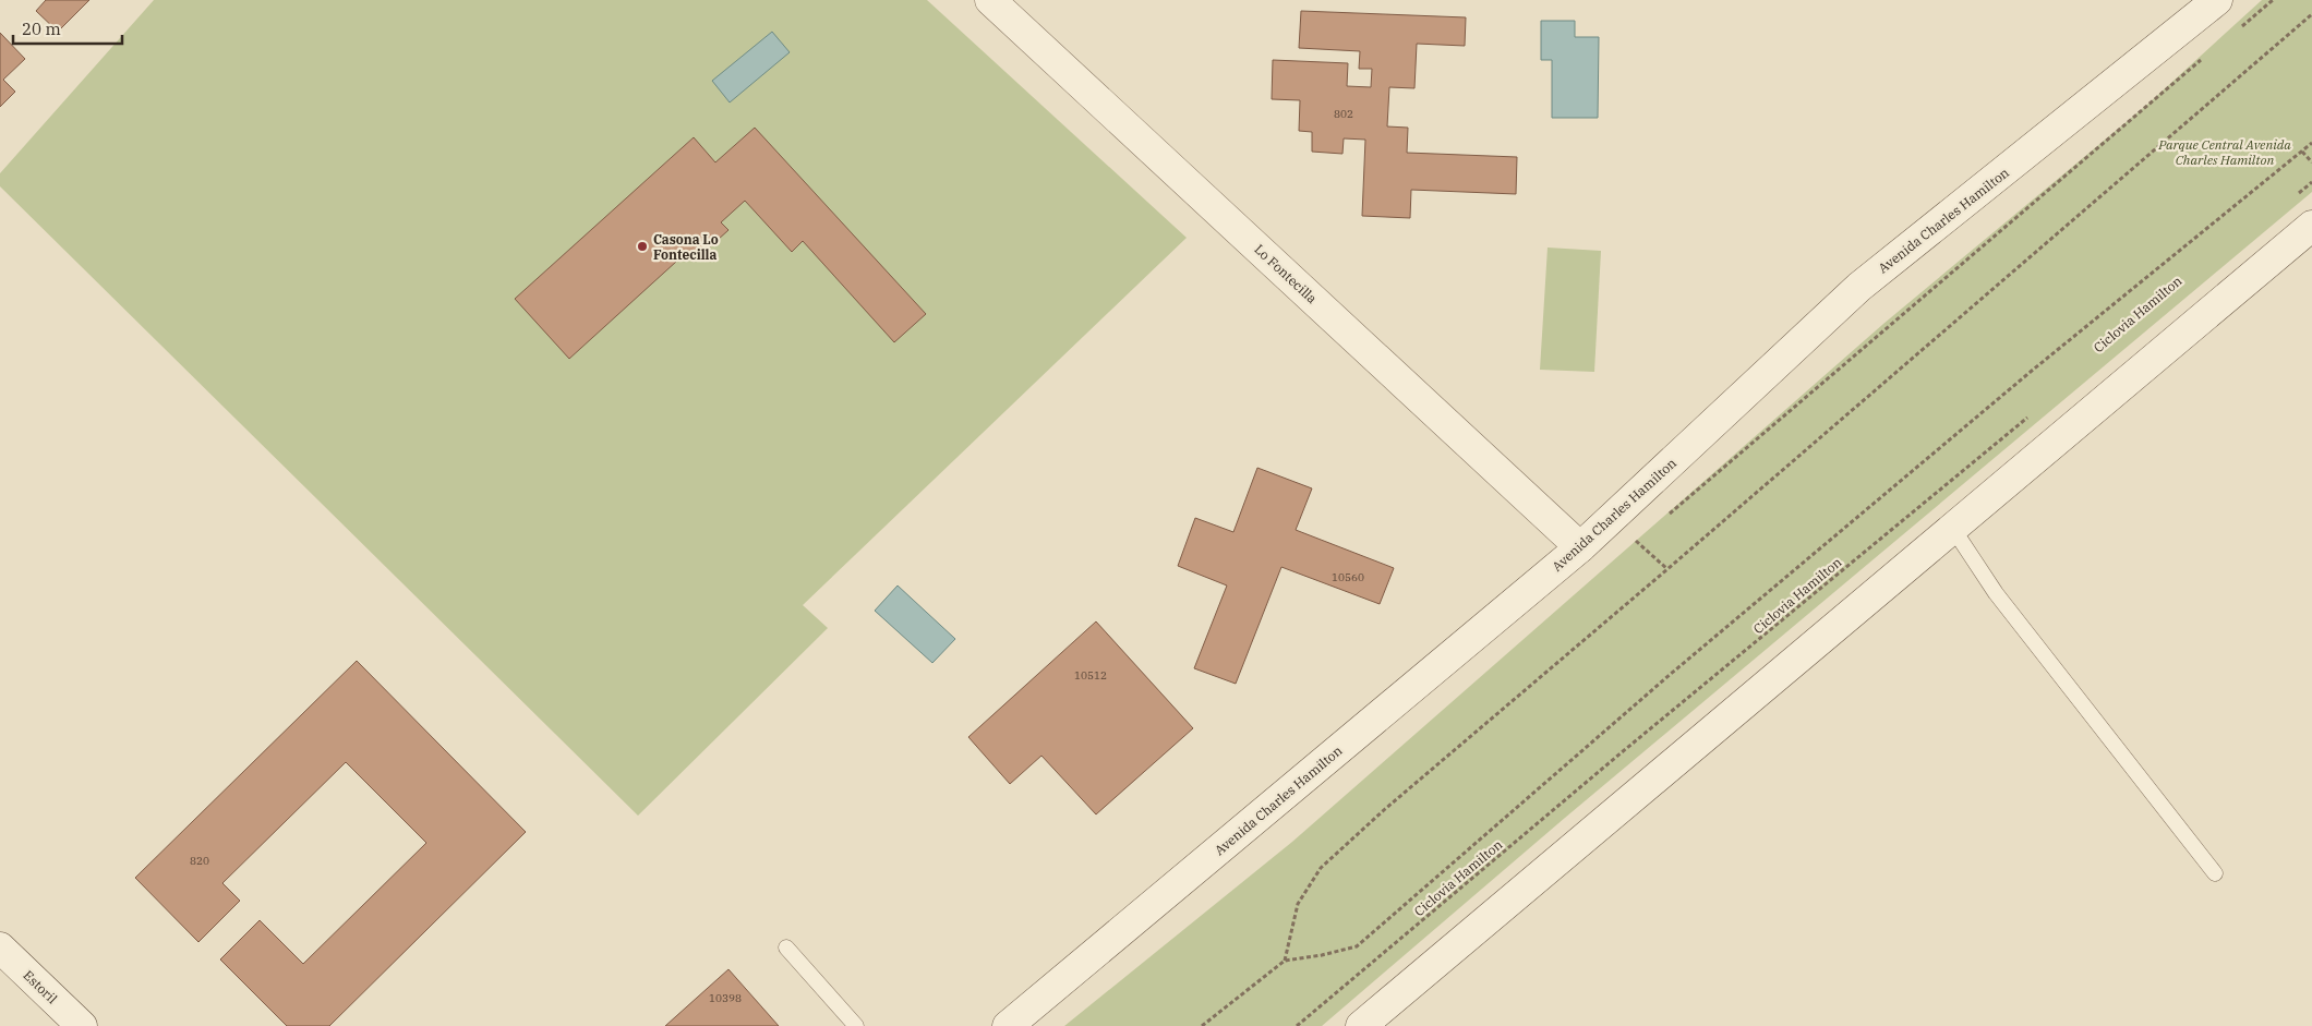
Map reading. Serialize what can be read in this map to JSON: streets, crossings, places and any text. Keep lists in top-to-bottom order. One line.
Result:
{"streets":{"main road":["Avenida Charles Hamilton","Lo Fontecilla","Estoril"],"path":["Ciclovia Hamilton"]},"crossings":[["Avenida Charles Hamilton","Lo Fontecilla"]],"parks":["Parque Central Avenida Charles Hamilton"],"places":["Casona Lo Fontecilla"],"house_numbers":["802","10560","10512","820","10398"],"scale_bar":"20 m"}
